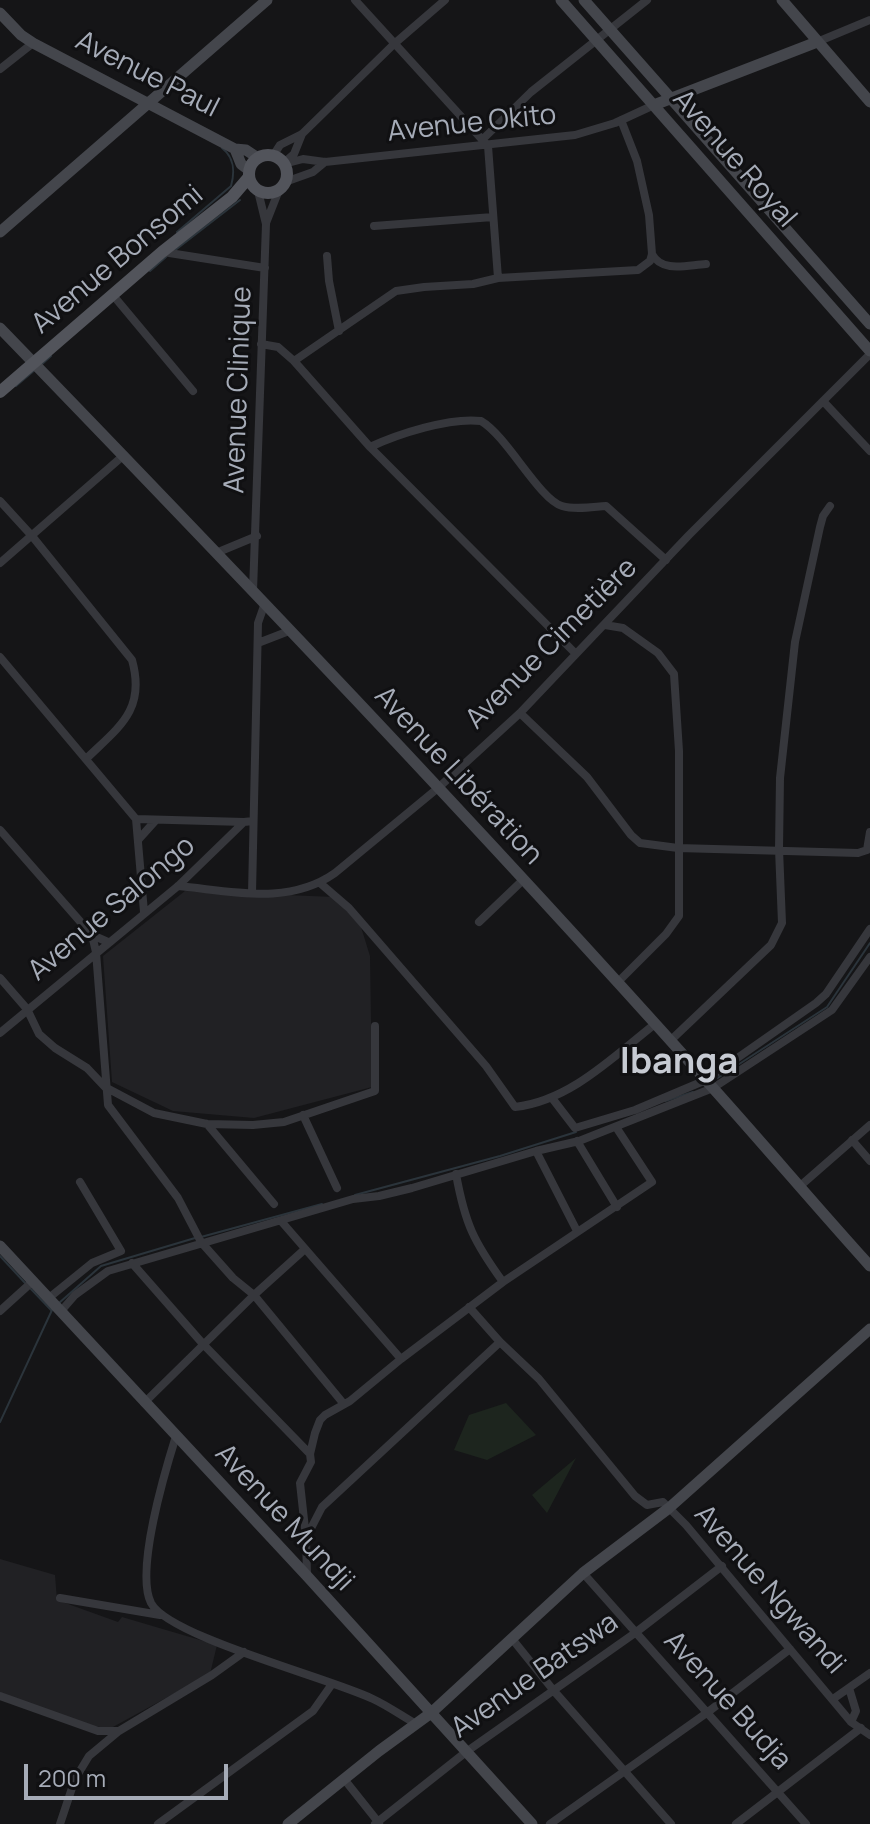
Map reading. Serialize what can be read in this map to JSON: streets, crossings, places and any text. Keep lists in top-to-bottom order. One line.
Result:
{"streets":{"main road":["Avenue Bonsomi"],"street":["Avenue Paul","Avenue Okito","Avenue Royal","Avenue Clinique","Avenue Cimetière","Avenue Libération","Avenue Salongo","Avenue Mundji","Avenue Ngwandi","Avenue Batswa","Avenue Budja"]},"crossings":[["Avenue Paul","Avenue Okito"],["Avenue Paul","Avenue Bonsomi"],["Avenue Paul","Avenue Clinique"],["Avenue Okito","Avenue Royal"],["Avenue Okito","Avenue Bonsomi"],["Avenue Okito","Avenue Clinique"],["Avenue Royal","Avenue Cimetière"],["Avenue Bonsomi","Avenue Clinique"],["Avenue Bonsomi","Avenue Libération"],["Avenue Clinique","Avenue Libération"],["Avenue Cimetière","Avenue Libération"],["Avenue Cimetière","Avenue Salongo"],["Avenue Mundji","Avenue Batswa"],["Avenue Ngwandi","Avenue Batswa"],["Avenue Batswa","Avenue Budja"]],"districts":["Ibanga"],"scale_bar":"200 m"}
